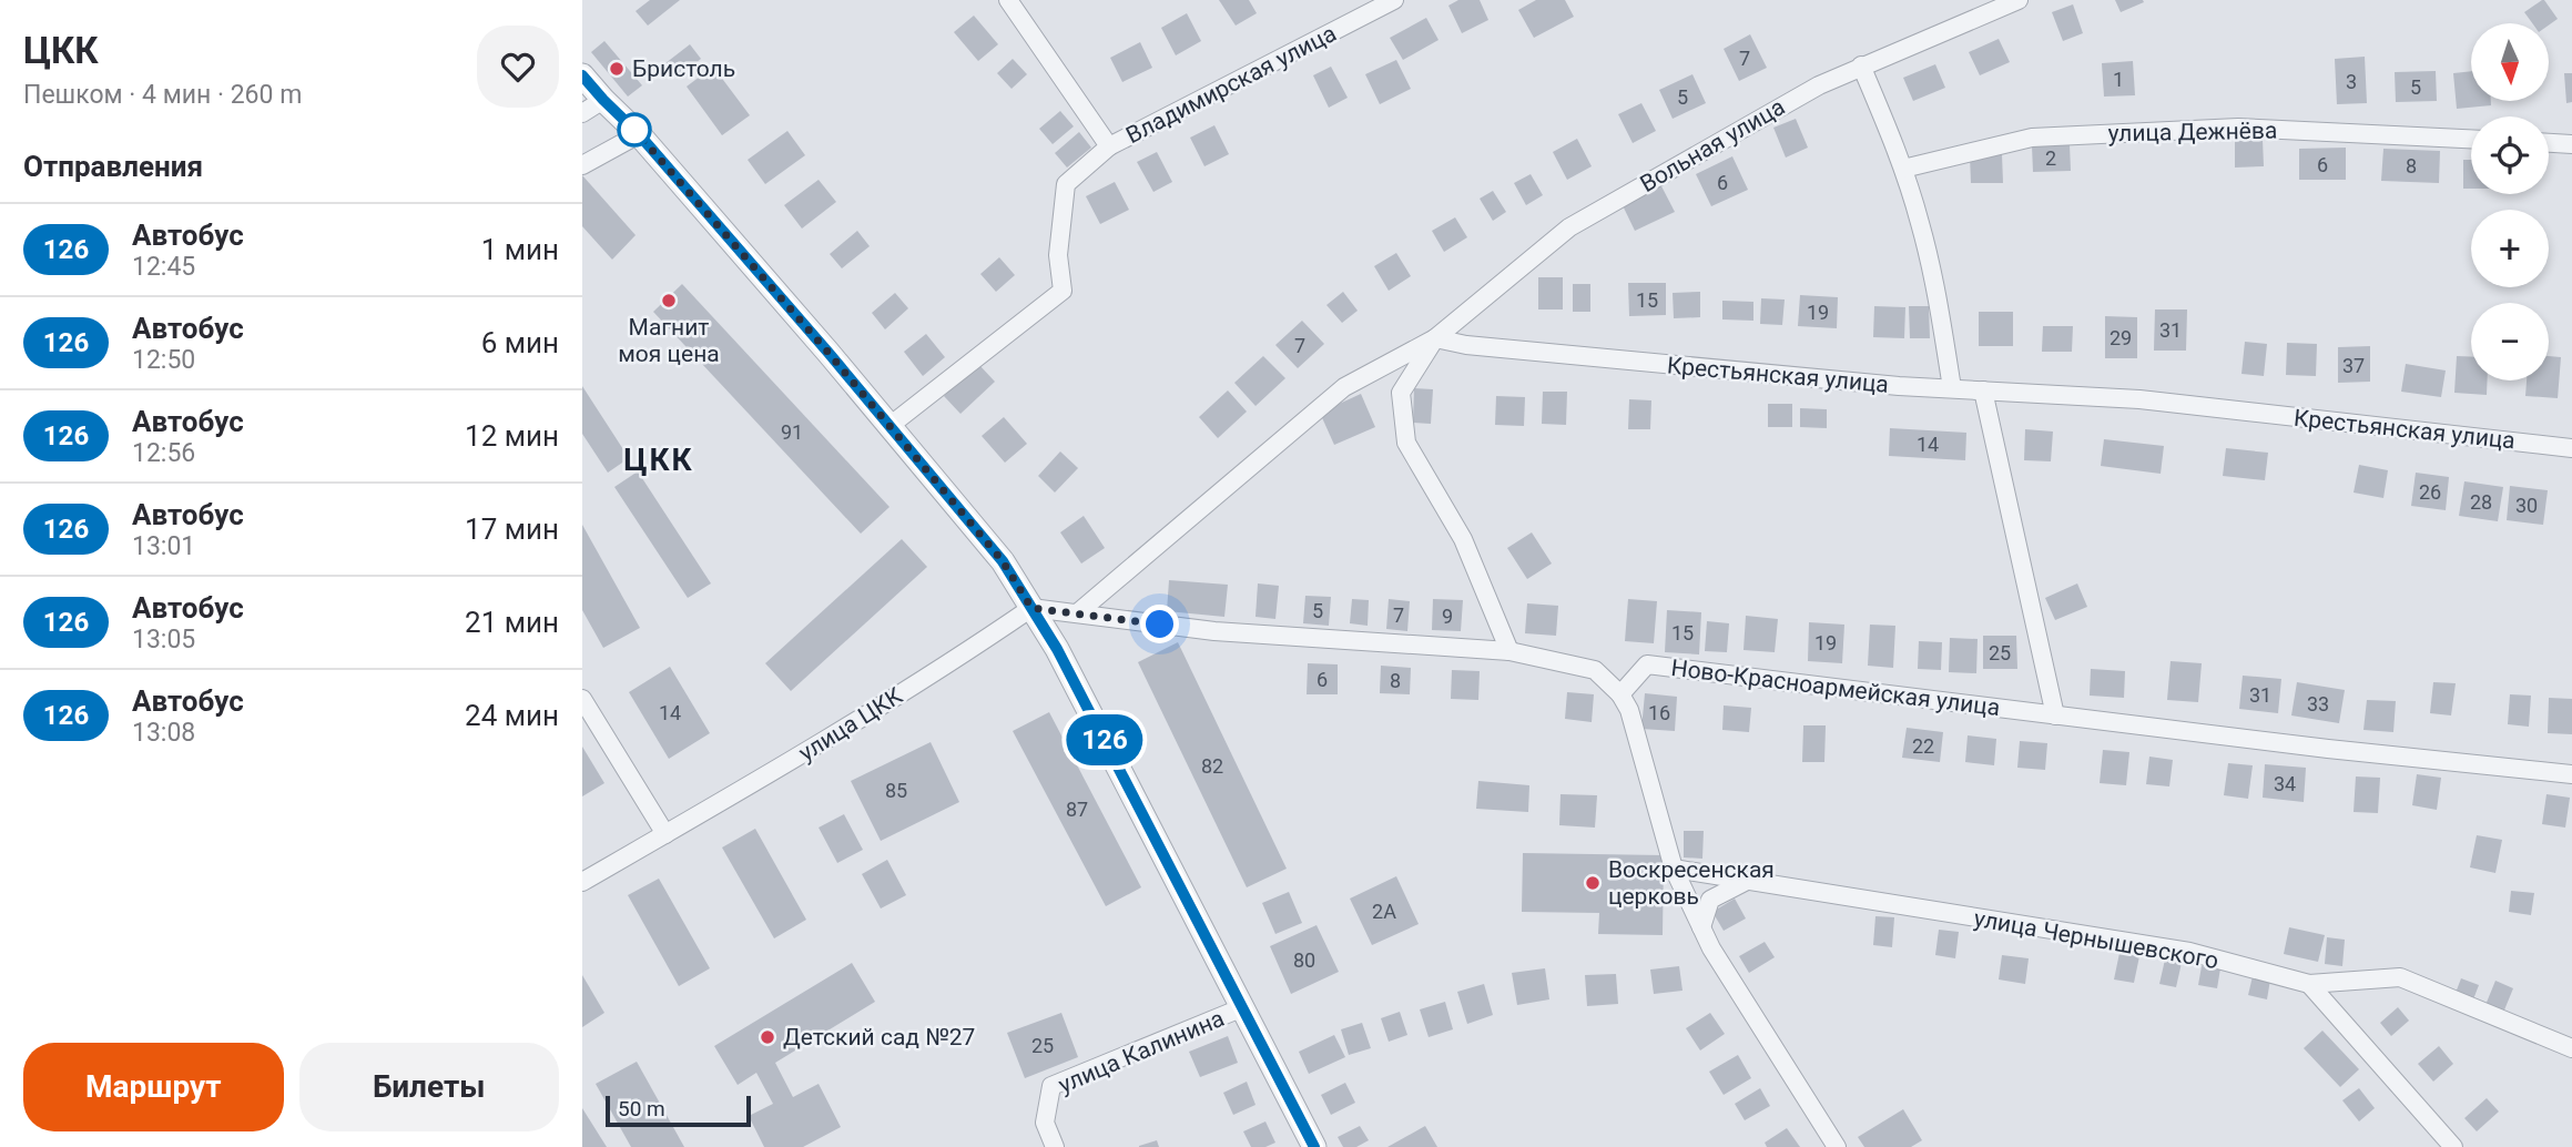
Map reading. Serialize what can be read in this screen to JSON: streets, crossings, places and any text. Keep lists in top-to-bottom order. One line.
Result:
{"streets":{"street":["Владимирская улица","улица Дежнёва","Вольная улица","Крестьянская улица","Ново-Красноармейская улица","улица ЦКК","улица Чернышевского","улица Калинина"]},"crossings":[["Вольная улица","Крестьянская улица"]],"districts":["ЦКК"],"places":["Бристоль","Магнит моя цена","Воскресенская церковь","Детский сад №27"],"lines":["bus line 126"],"house_numbers":["7","1","3","5","5","2","6","8","6","15","19","31","29","7","37","91","14","26","28","30","5","7","9","15","19","25","6","8","31","33","14","16","22","82","34","85","87","2А","80","25"],"scale_bar":"50 m","north":"bottom","page":{"heading":[["ЦКК","Пешком · 4 мин · 260 m"],"Отправления"],"on_map":"126","map_buttons":["+","−"],"list":[{"mark":"126","name":"Автобус","note":"12:45","value":"1 мин"},{"mark":"126","name":"Автобус","note":"12:50","value":"6 мин"},{"mark":"126","name":"Автобус","note":"12:56","value":"12 мин"},{"mark":"126","name":"Автобус","note":"13:01","value":"17 мин"},{"mark":"126","name":"Автобус","note":"13:05","value":"21 мин"},{"mark":"126","name":"Автобус","note":"13:08","value":"24 мин"}],"buttons":["Маршрут","Билеты"],"scale":"50 m"}}
